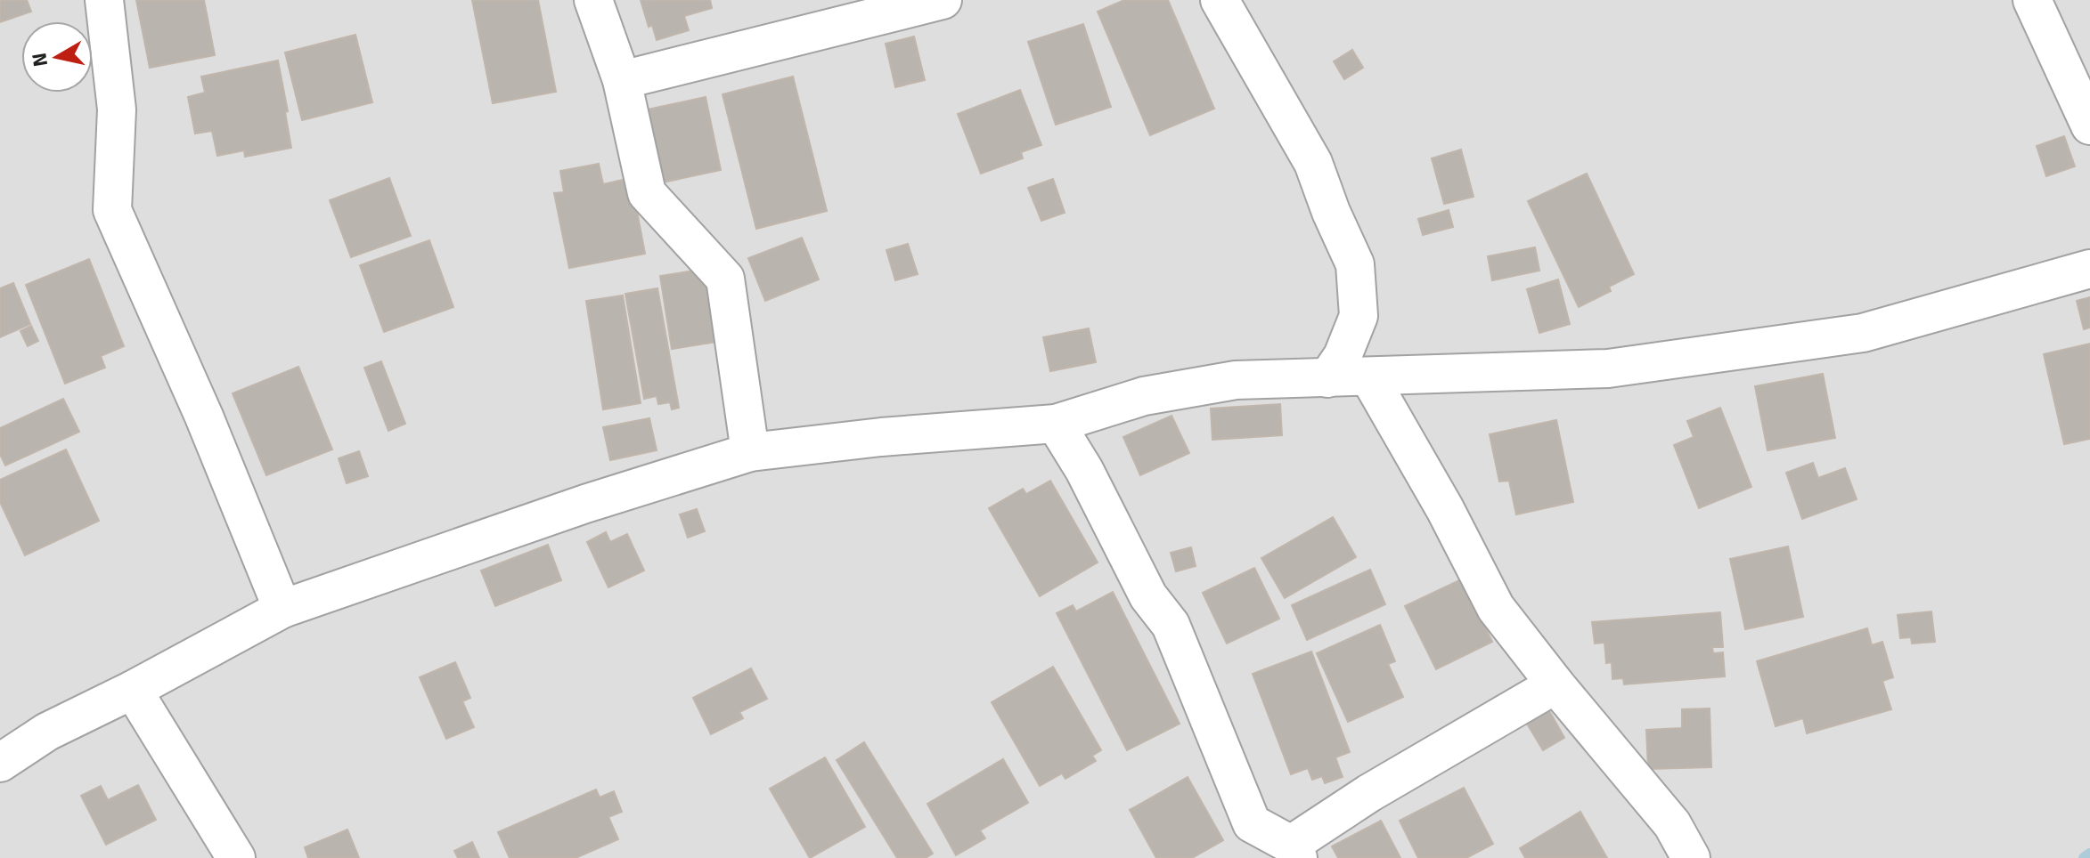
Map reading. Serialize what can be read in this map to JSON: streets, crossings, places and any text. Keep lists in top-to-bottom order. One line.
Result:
{"north":"left"}
